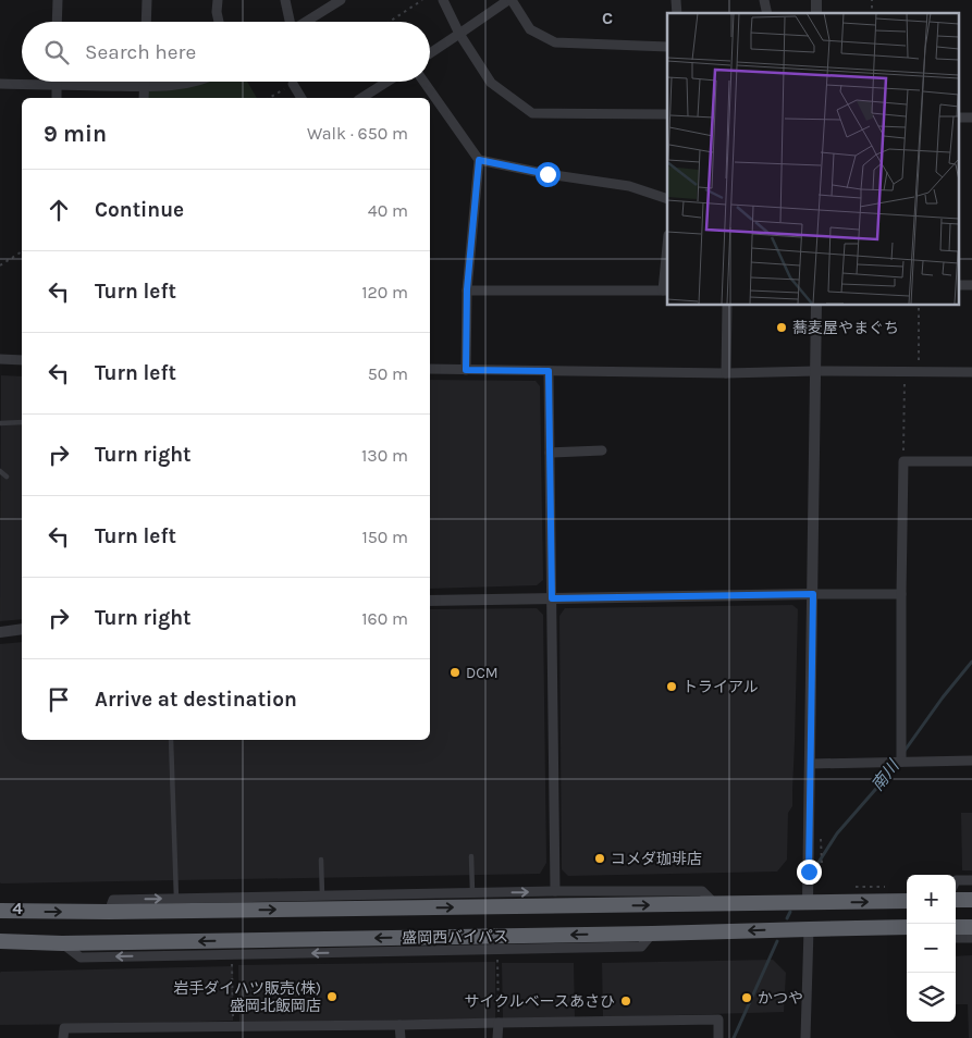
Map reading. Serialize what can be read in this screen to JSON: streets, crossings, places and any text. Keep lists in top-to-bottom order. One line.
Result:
{"streets":{"highway":["盛岡西バイパス"]},"water":["南川"],"places":["蕎麦屋やまぐち","DCM","トライアル","コメダ珈琲店","岩手ダイハツ販売(株) 盛岡北飯岡店","かつや","サイクルベースあさひ"],"page":{"search":"Search here","heading":["9 min","Walk · 650 m"],"list":[["Continue","40 m"],["Turn left","120 m"],["Turn left","50 m"],["Turn right","130 m"],["Turn left","150 m"],["Turn right","160 m"],"Arrive at destination"],"map_buttons":["+","−"]},"grid":{"columns":["C"],"rows":["4"]}}
